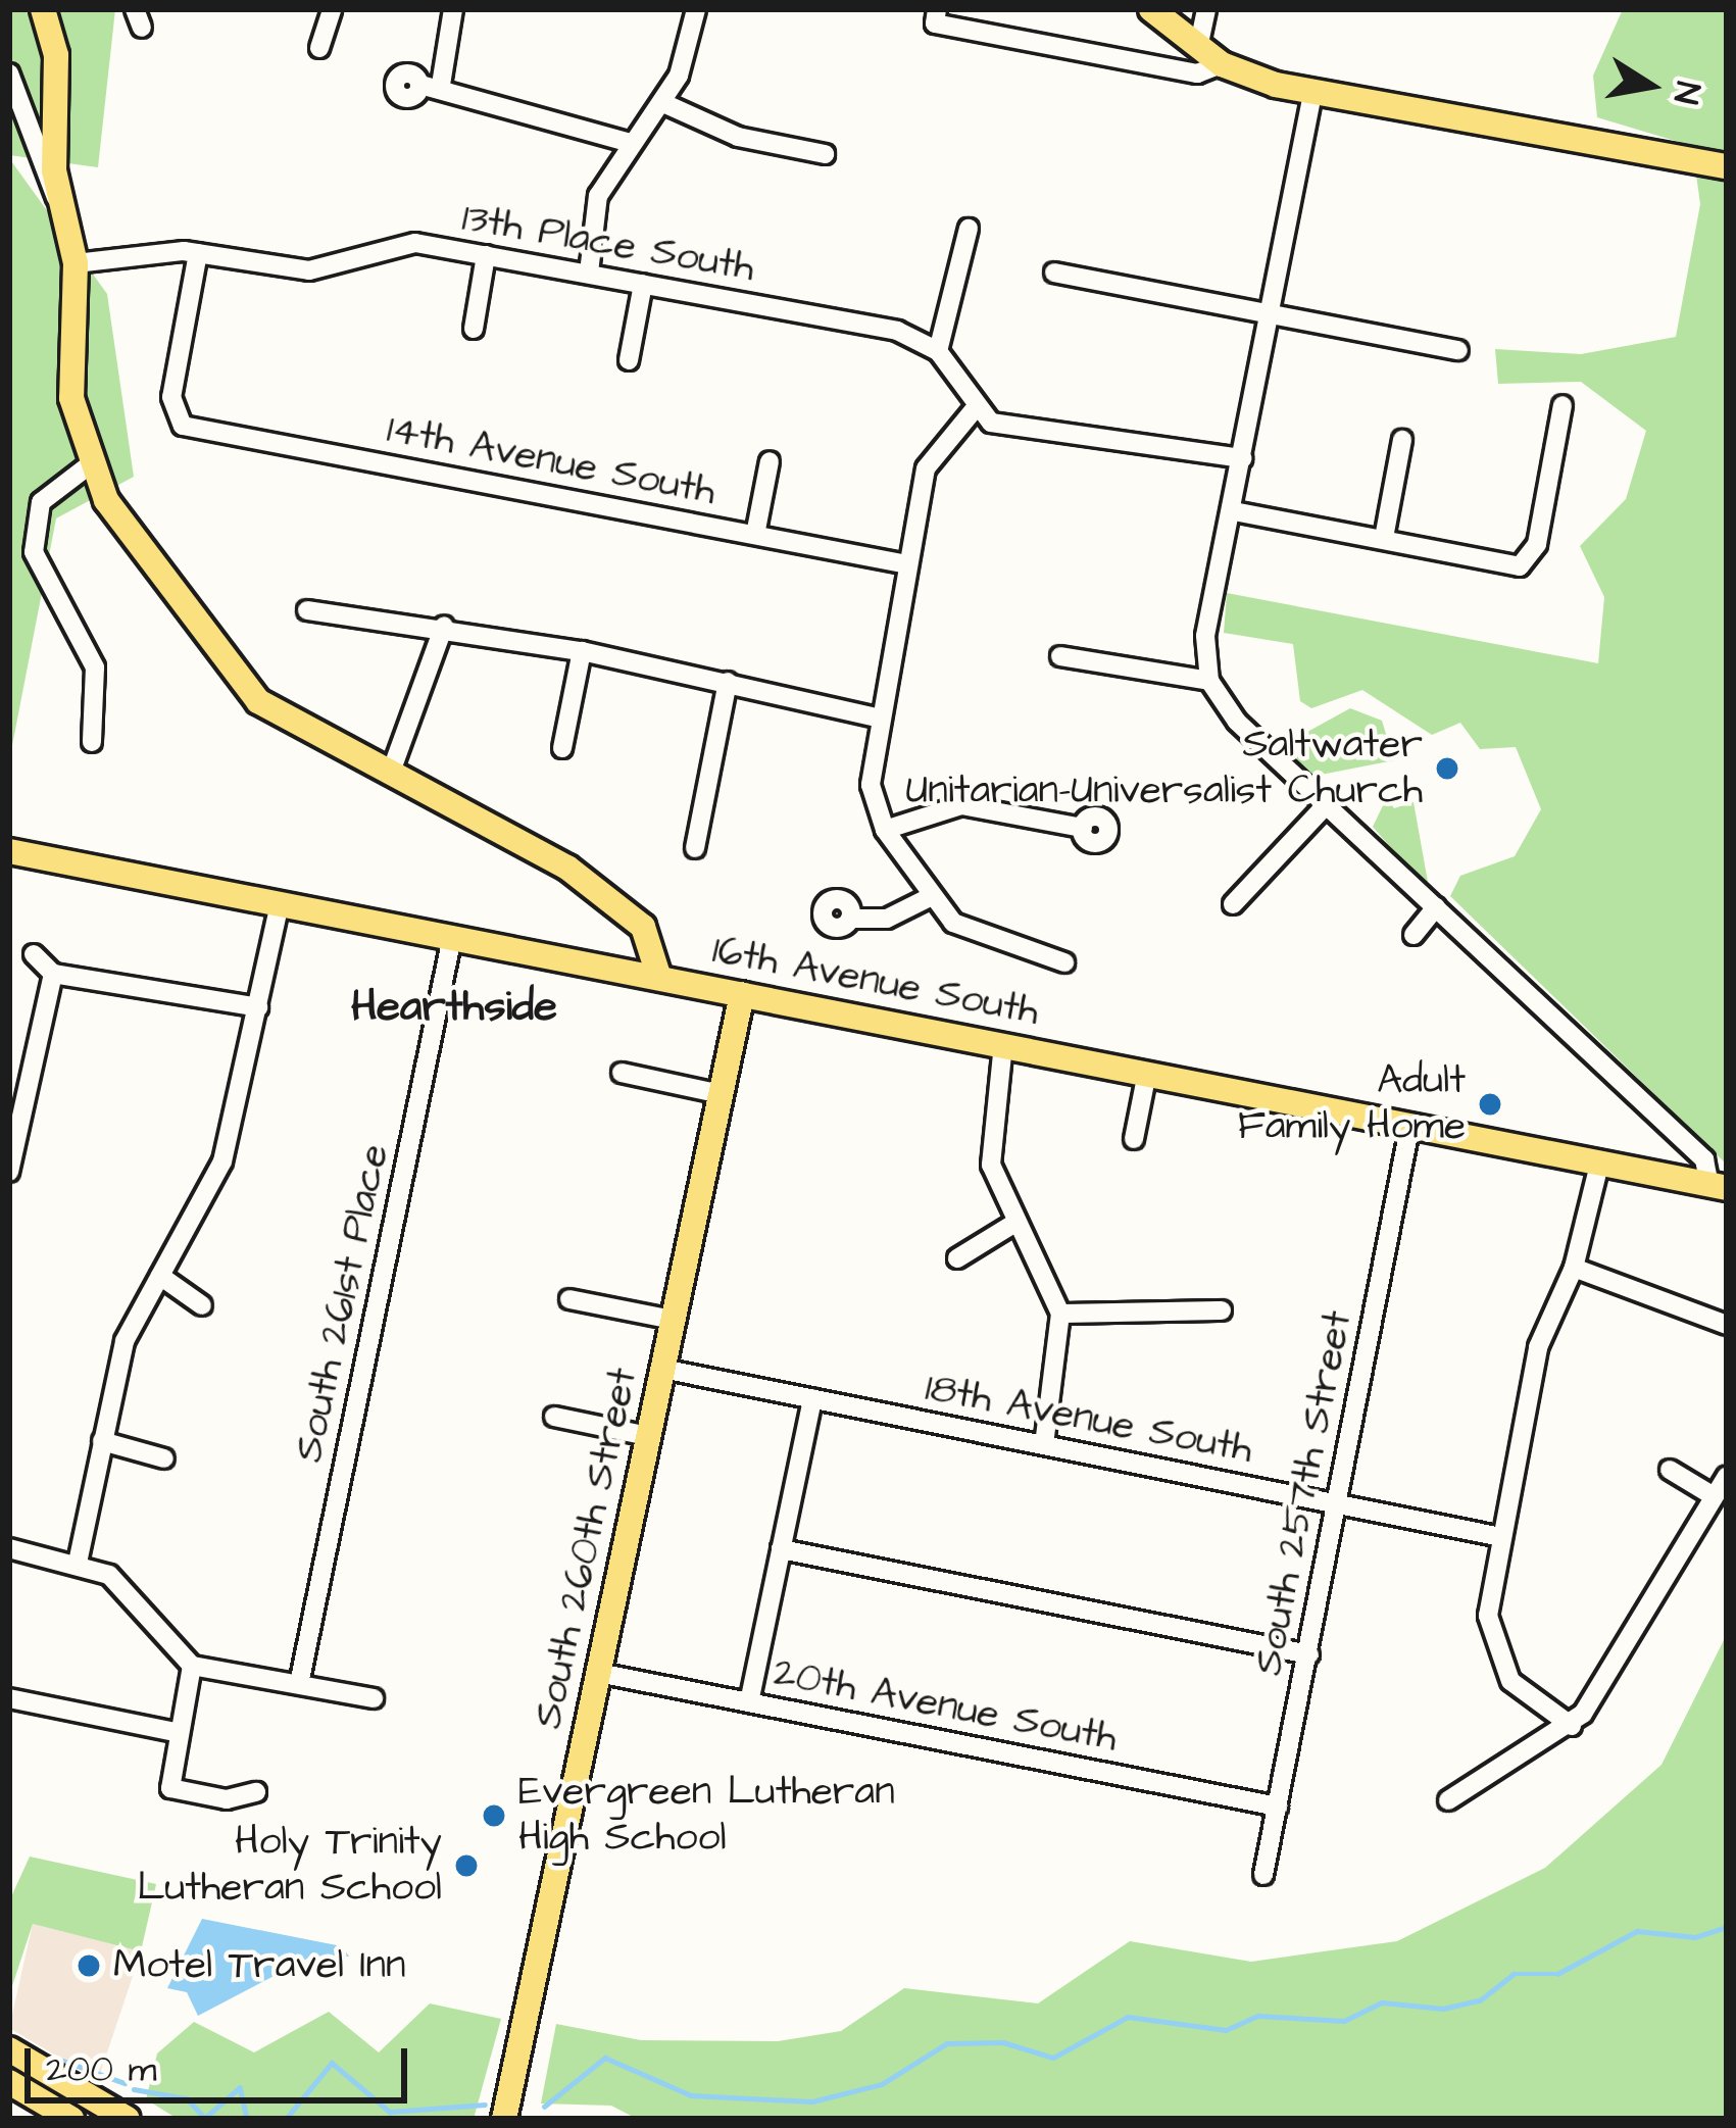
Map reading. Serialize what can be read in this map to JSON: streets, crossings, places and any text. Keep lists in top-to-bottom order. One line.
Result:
{"streets":{"main road":["16th Avenue South","South 260th Street"],"street":["13th Place South","14th Avenue South","South 261st Place","18th Avenue South","South 257th Street","20th Avenue South"]},"crossings":[["13th Place South","14th Avenue South"],["16th Avenue South","South 261st Place"],["16th Avenue South","South 257th Street"],["16th Avenue South","South 260th Street"],["18th Avenue South","South 257th Street"],["18th Avenue South","South 260th Street"],["South 257th Street","20th Avenue South"],["South 260th Street","20th Avenue South"]],"districts":["Hearthside"],"places":["Saltwater Unitarian-Universalist Church","Adult Family Home","Evergreen Lutheran High School","Holy Trinity Lutheran School","Motel Travel Inn"],"scale_bar":"200 m","north":"right"}
